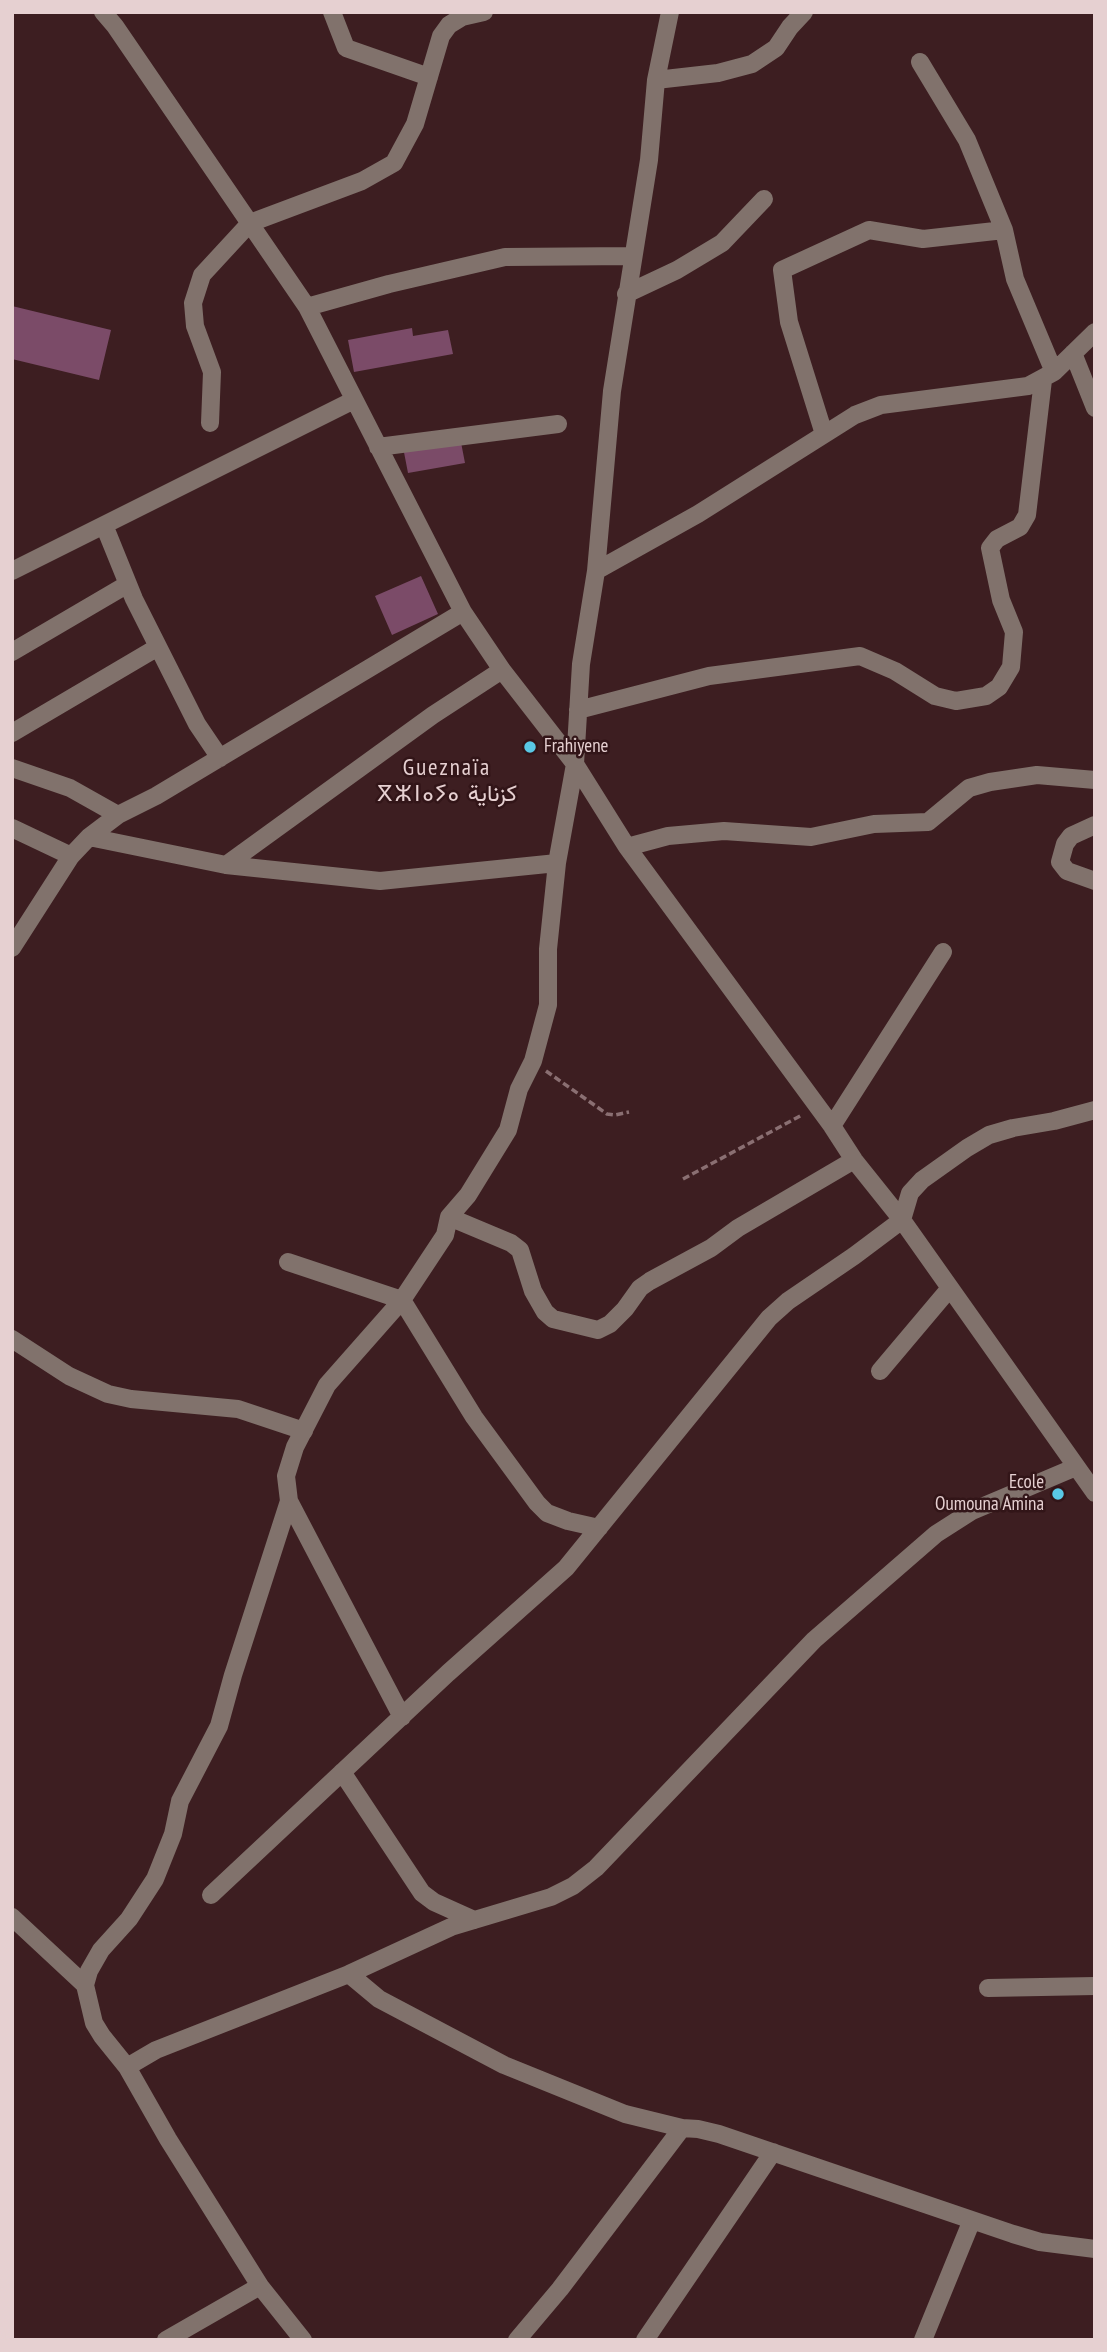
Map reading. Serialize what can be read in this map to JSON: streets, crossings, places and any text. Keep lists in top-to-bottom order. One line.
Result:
{"districts":["Gueznaïa ⴳⵣⵏⴰⵢⴰ كزناية"],"places":["Frahiyene","Ecole Oumouna Amina"]}
